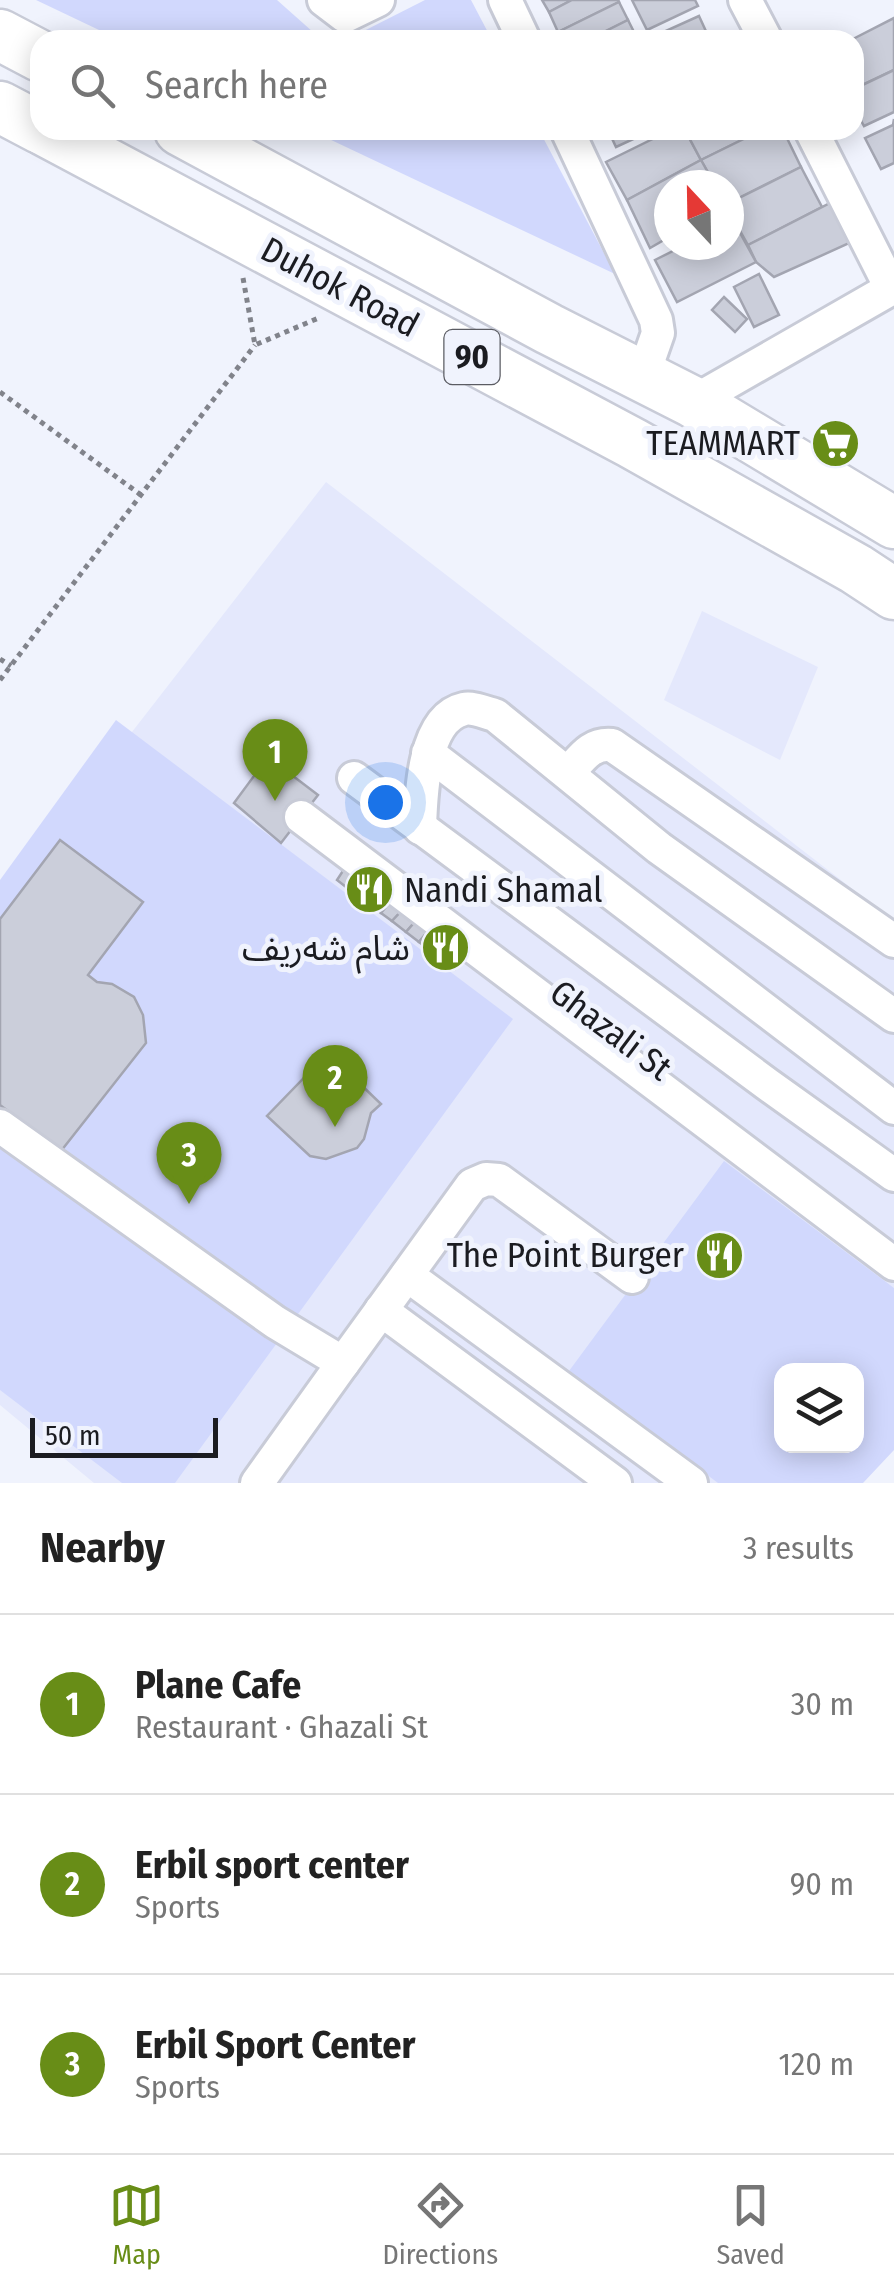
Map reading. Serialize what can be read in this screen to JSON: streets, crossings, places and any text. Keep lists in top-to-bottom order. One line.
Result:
{"streets":{"highway":["Duhok Road","90"],"street":["Ghazali St"]},"places":{"supermarket":["TEAMMART"],"restaurant":["Nandi Shamal","شام شەریف","The Point Burger"]},"scale_bar":"50 m","north":"top","page":{"search":"Search here","pins":["1","2","3"],"scale":"50 m","heading":["Nearby","3 results"],"list":[{"mark":"1","name":"Plane Cafe","note":"Restaurant · Ghazali St","value":"30 m"},{"mark":"2","name":"Erbil sport center","note":"Sports","value":"90 m"},{"mark":"3","name":"Erbil Sport Center","note":"Sports","value":"120 m"}],"nav":["Map","Directions","Saved"]}}
